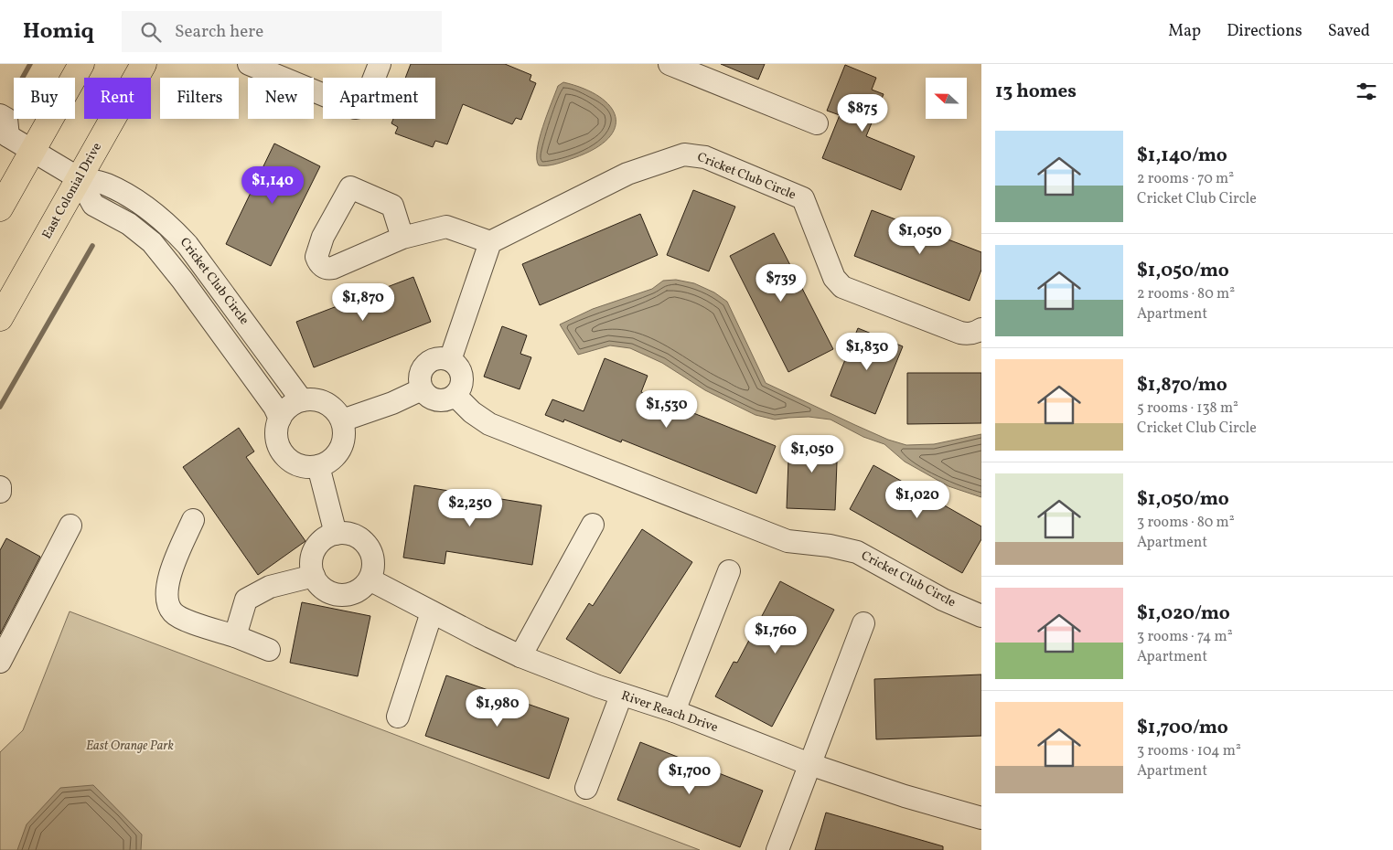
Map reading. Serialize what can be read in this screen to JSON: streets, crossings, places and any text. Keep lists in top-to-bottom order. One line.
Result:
{"streets":{"highway":["East Colonial Drive"],"street":["Cricket Club Circle","River Reach Drive"]},"crossings":[["Cricket Club Circle","East Colonial Drive"]],"parks":["East Orange Park"],"north":"left","page":{"header":"Homiq","search":"Search here","nav":["Map","Directions","Saved"],"heading":"13 homes","chip":["Buy","Rent","Filters","New","Apartment"],"price":["$875","$1,140","$1,050","$739","$1,870","$1,830","$1,530","$1,050","$1,020","$2,250","$1,760","$1,980","$1,700"],"list":[{"name":"$1,140/mo","note":"2 rooms · 70 m² · Cricket Club Circle"},{"name":"$1,050/mo","note":"2 rooms · 80 m² · Apartment"},{"name":"$1,870/mo","note":"5 rooms · 138 m² · Cricket Club Circle"},{"name":"$1,050/mo","note":"3 rooms · 80 m² · Apartment"},{"name":"$1,020/mo","note":"3 rooms · 74 m² · Apartment"},{"name":"$1,700/mo","note":"3 rooms · 104 m² · Apartment"}]}}
